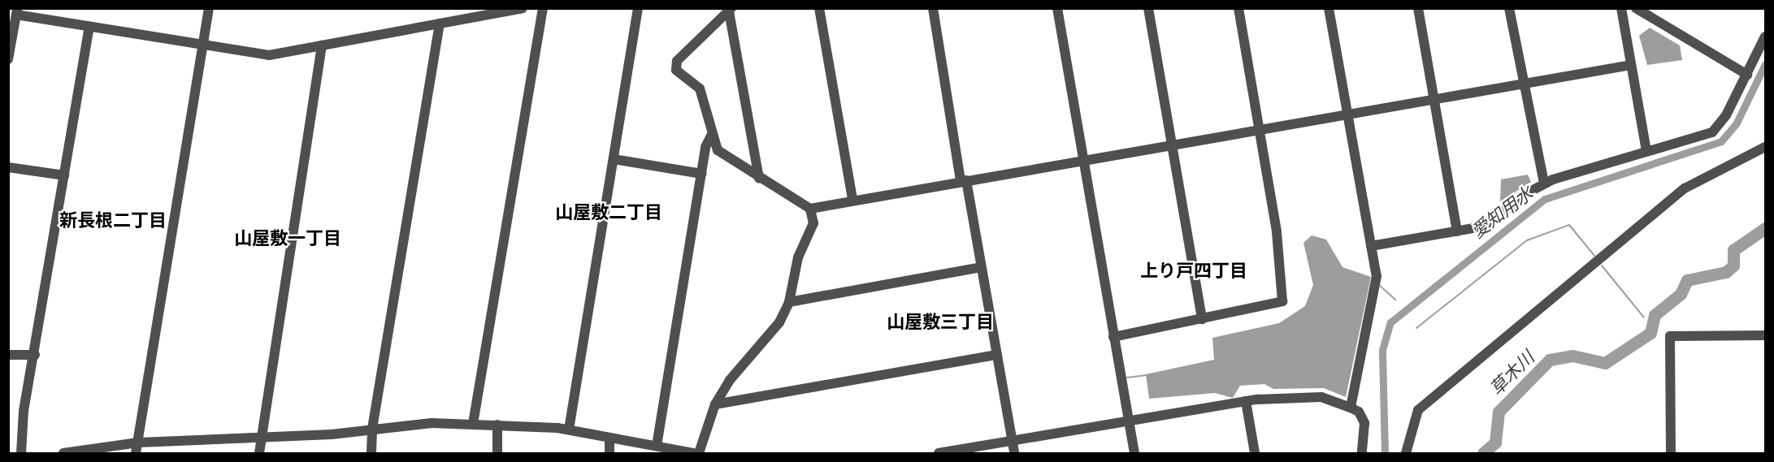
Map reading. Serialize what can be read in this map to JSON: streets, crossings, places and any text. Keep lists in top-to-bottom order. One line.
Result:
{"districts":["山屋敷二丁目","新長根二丁目","山屋敷一丁目","上り戸四丁目","山屋敷三丁目"],"water":["愛知用水","草木川"]}
